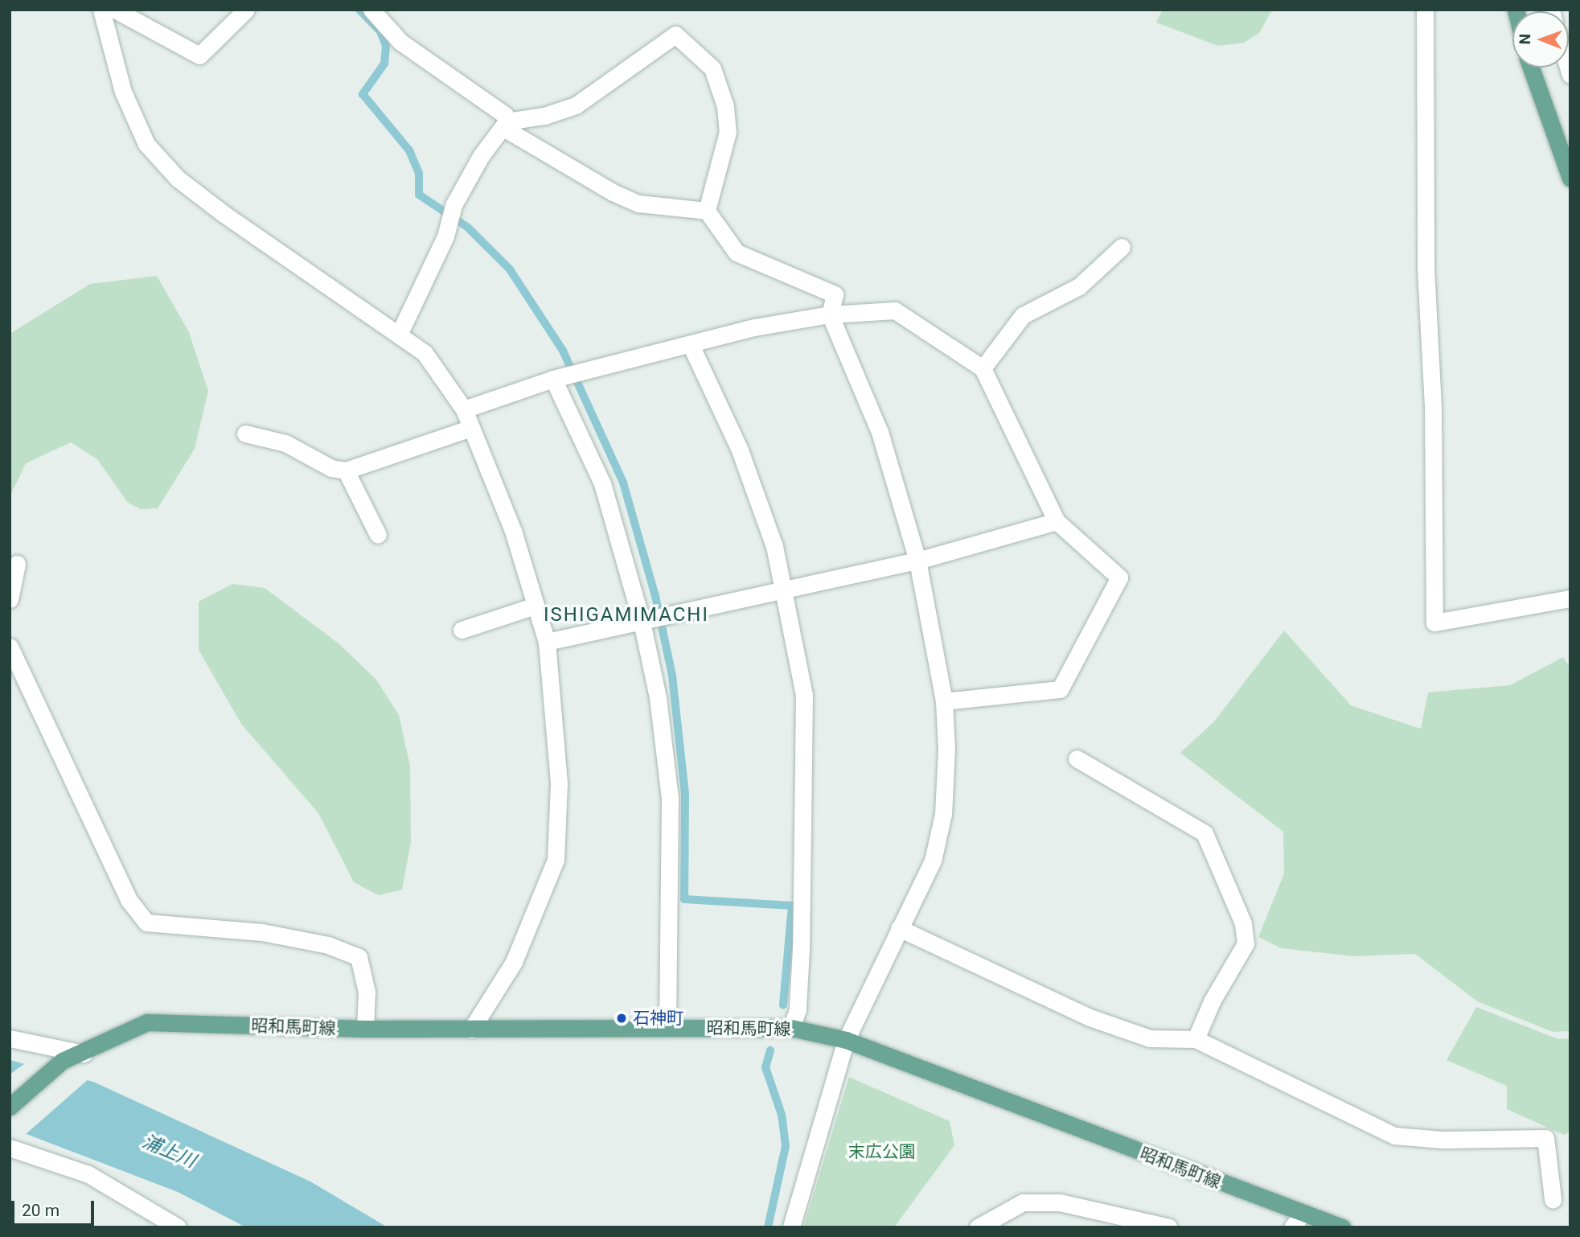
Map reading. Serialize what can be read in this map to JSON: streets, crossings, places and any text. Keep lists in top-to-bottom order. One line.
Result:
{"streets":{"main road":["昭和馬町線"]},"districts":["ISHIGAMIMACHI"],"water":["浦上川"],"parks":["末広公園"],"places":["石神町"],"scale_bar":"20 m","north":"left"}
